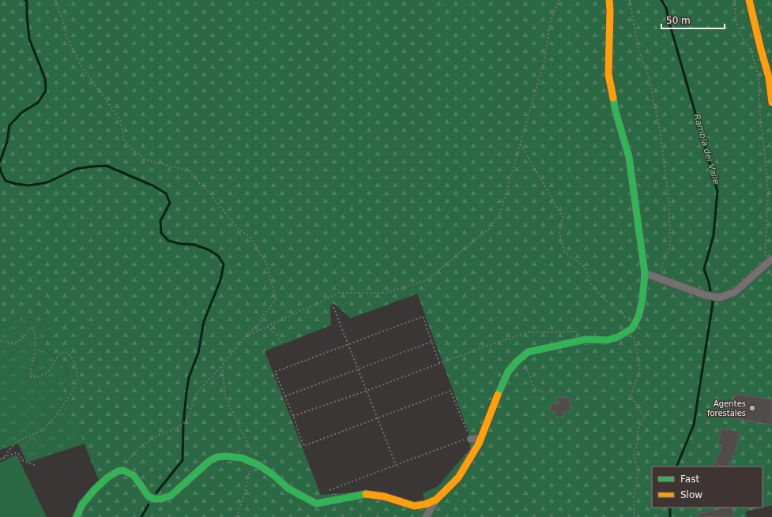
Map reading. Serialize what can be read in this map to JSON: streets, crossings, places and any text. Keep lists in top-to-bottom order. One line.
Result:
{"water":["Rambla del Valle"],"places":["Agentes forestales"],"legend":["Fast","Slow"],"scale_bar":"50 m"}
